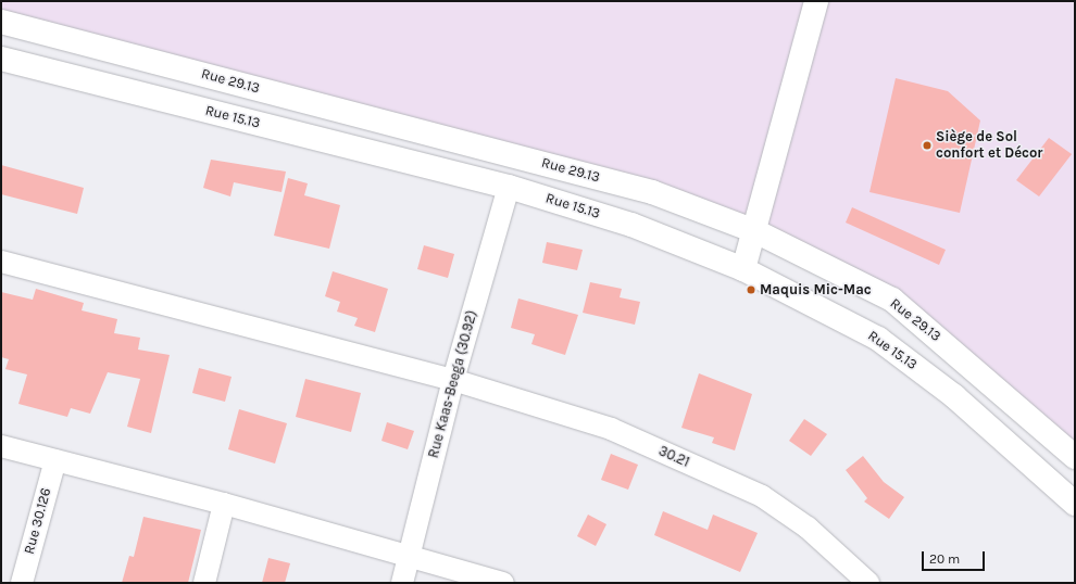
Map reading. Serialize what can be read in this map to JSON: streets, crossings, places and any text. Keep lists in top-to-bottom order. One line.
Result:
{"streets":{"main road":["Rue 29.13","Rue 15.13"],"street":["Rue Kaas-Beega (30.92)","30.21","Rue 30.126"]},"crossings":[["Rue 15.13","Rue Kaas-Beega (30.92)"],["Rue Kaas-Beega (30.92)","30.21"]],"places":["Siège de Sol confort et Décor","Maquis Mic-Mac"],"scale_bar":"20 m"}
